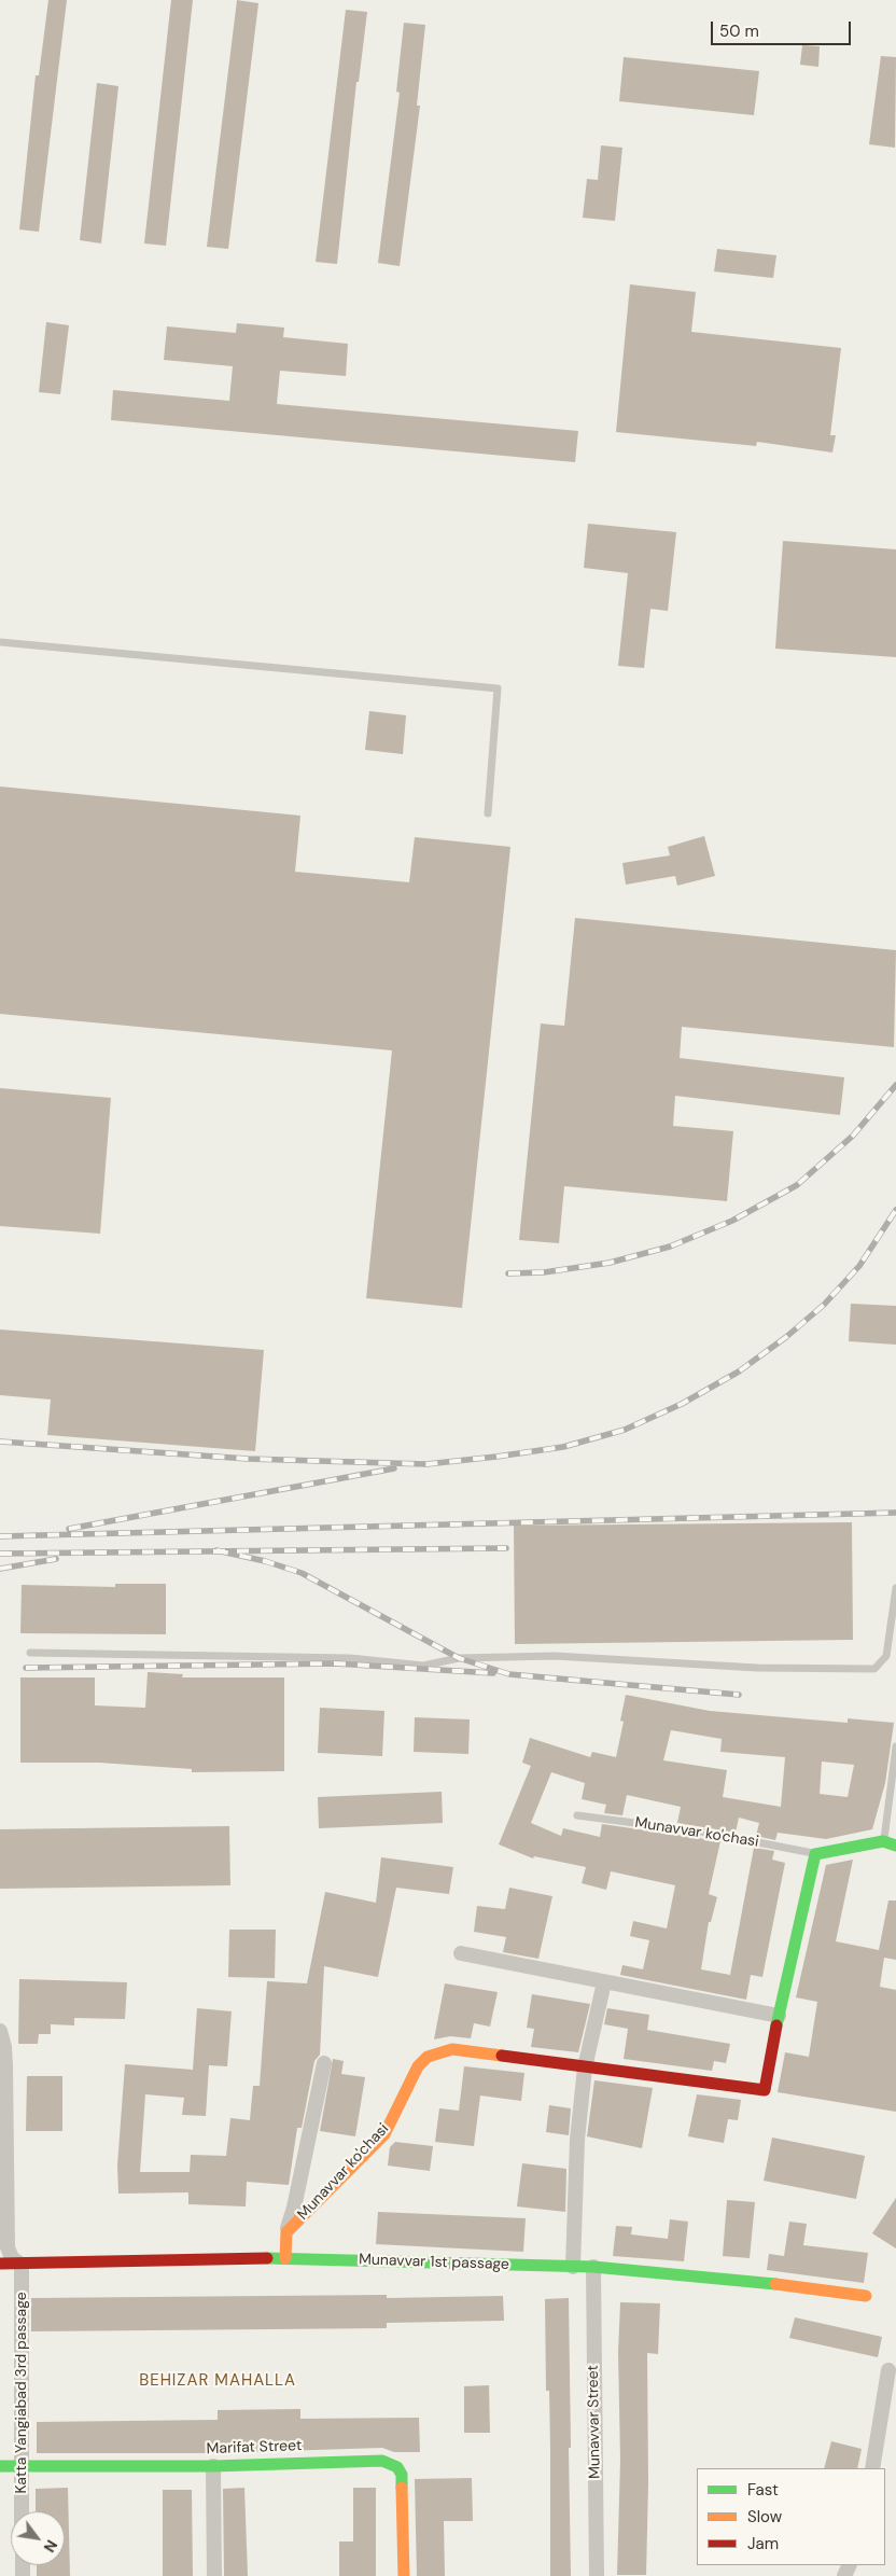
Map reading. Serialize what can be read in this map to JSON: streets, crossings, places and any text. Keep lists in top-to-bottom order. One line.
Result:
{"streets":{"street":["Munavvar ko'chasi","Munavvar 1st passage","Katta Yangiabad 3rd passage","Munavvar Street","Marifat Street"]},"crossings":[["Munavvar ko'chasi","Munavvar 1st passage"],["Munavvar 1st passage","Katta Yangiabad 3rd passage"],["Munavvar 1st passage","Munavvar Street"],["Katta Yangiabad 3rd passage","Marifat Street"]],"districts":["BEHIZAR MAHALLA"],"legend":["Fast","Slow","Jam"],"scale_bar":"50 m","north":"bottom right"}
